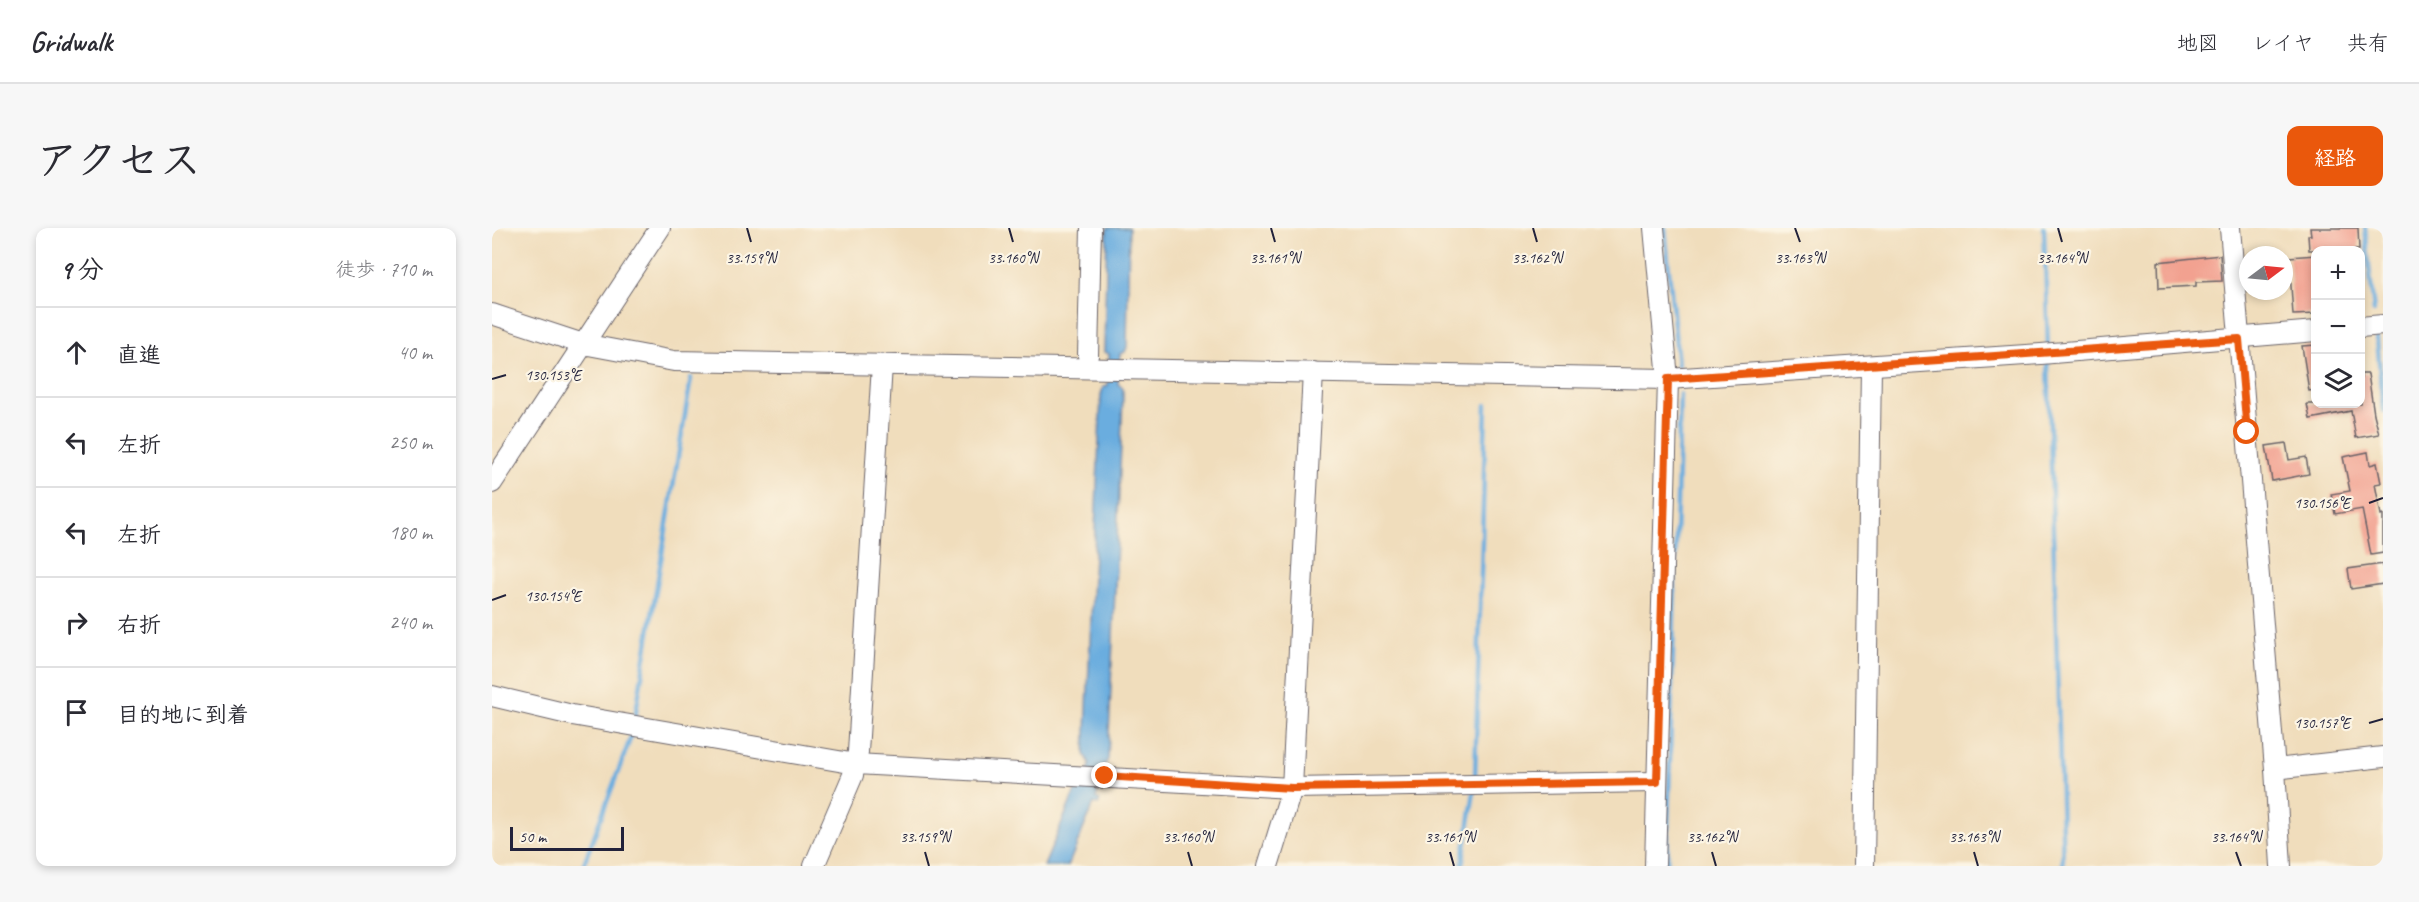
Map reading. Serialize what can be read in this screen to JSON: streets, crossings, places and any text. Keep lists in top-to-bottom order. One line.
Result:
{"scale_bar":"50 m","north":"right","page":{"header":"Gridwalk","nav":["地図","レイヤ","共有"],"title":"アクセス","buttons":"経路","heading":["9 分","徒歩 · 710 m"],"map_buttons":["+","−"],"list":[["直進","40 m"],["左折","250 m"],["左折","180 m"],["右折","240 m"],"目的地に到着"],"scale":"50 m"},"coordinates":["33.159°N","33.160°N","33.161°N","33.162°N","33.163°N","33.164°N","130.153°E","130.156°E","130.154°E","130.157°E"]}
